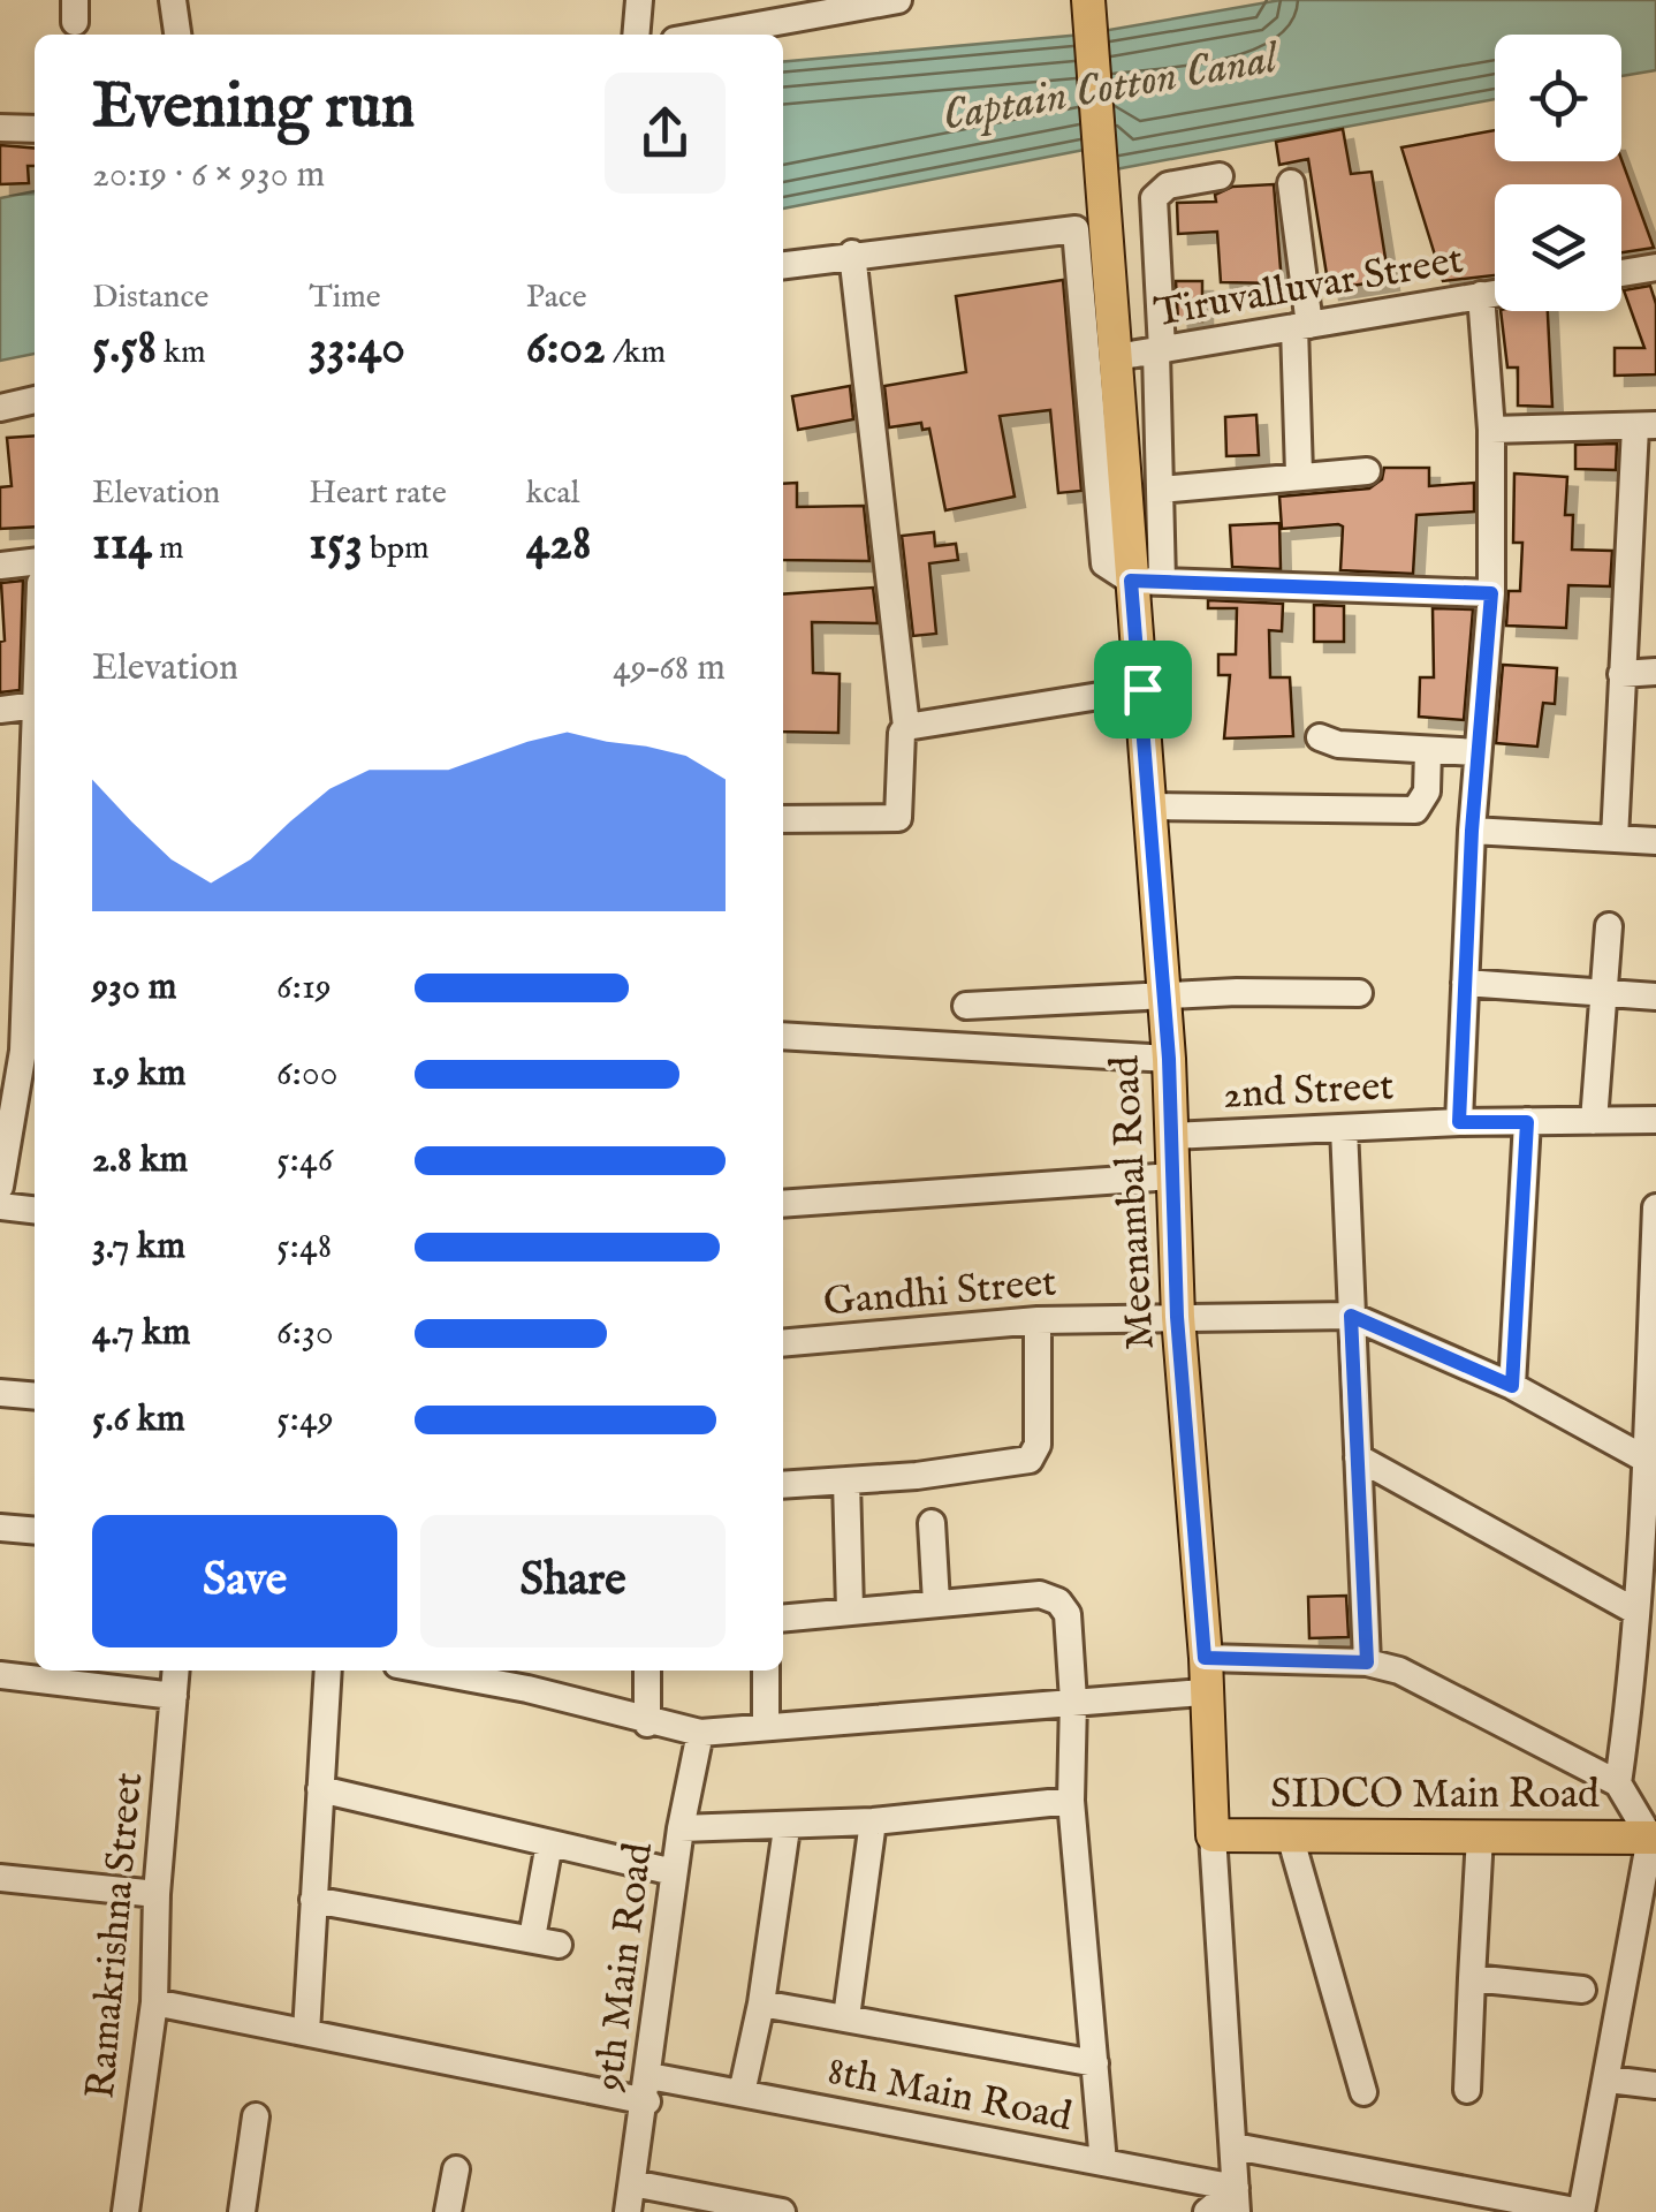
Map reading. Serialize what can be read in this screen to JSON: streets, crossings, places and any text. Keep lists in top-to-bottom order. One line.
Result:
{"streets":{"main road":["Meenambal Road","SIDCO Main Road"],"street":["Tiruvalluvar Street","2nd Street","Gandhi Street","Ramakrishna Street","9th Main Road","8th Main Road"]},"crossings":[["Tiruvalluvar Street","Meenambal Road"],["2nd Street","Meenambal Road"],["Meenambal Road","Gandhi Street"],["Meenambal Road","SIDCO Main Road"],["Meenambal Road","8th Main Road"],["Ramakrishna Street","8th Main Road"],["9th Main Road","8th Main Road"]],"water":["Captain Cotton Canal"],"page":{"heading":["Evening run","20:19 · 6 × 930 m"],"stats":[["Distance","5.58 km"],["Time","33:40"],["Pace","6:02 /km"],["Elevation","114 m"],["Heart rate","153 bpm"],["kcal","428"]],"chart":["Elevation","49–68 m"],"list":[{"name":"930 m","note":"6:19"},{"name":"1.9 km","note":"6:00"},{"name":"2.8 km","note":"5:46"},{"name":"3.7 km","note":"5:48"},{"name":"4.7 km","note":"6:30"},{"name":"5.6 km","note":"5:49"}],"buttons":["Save","Share"]}}
